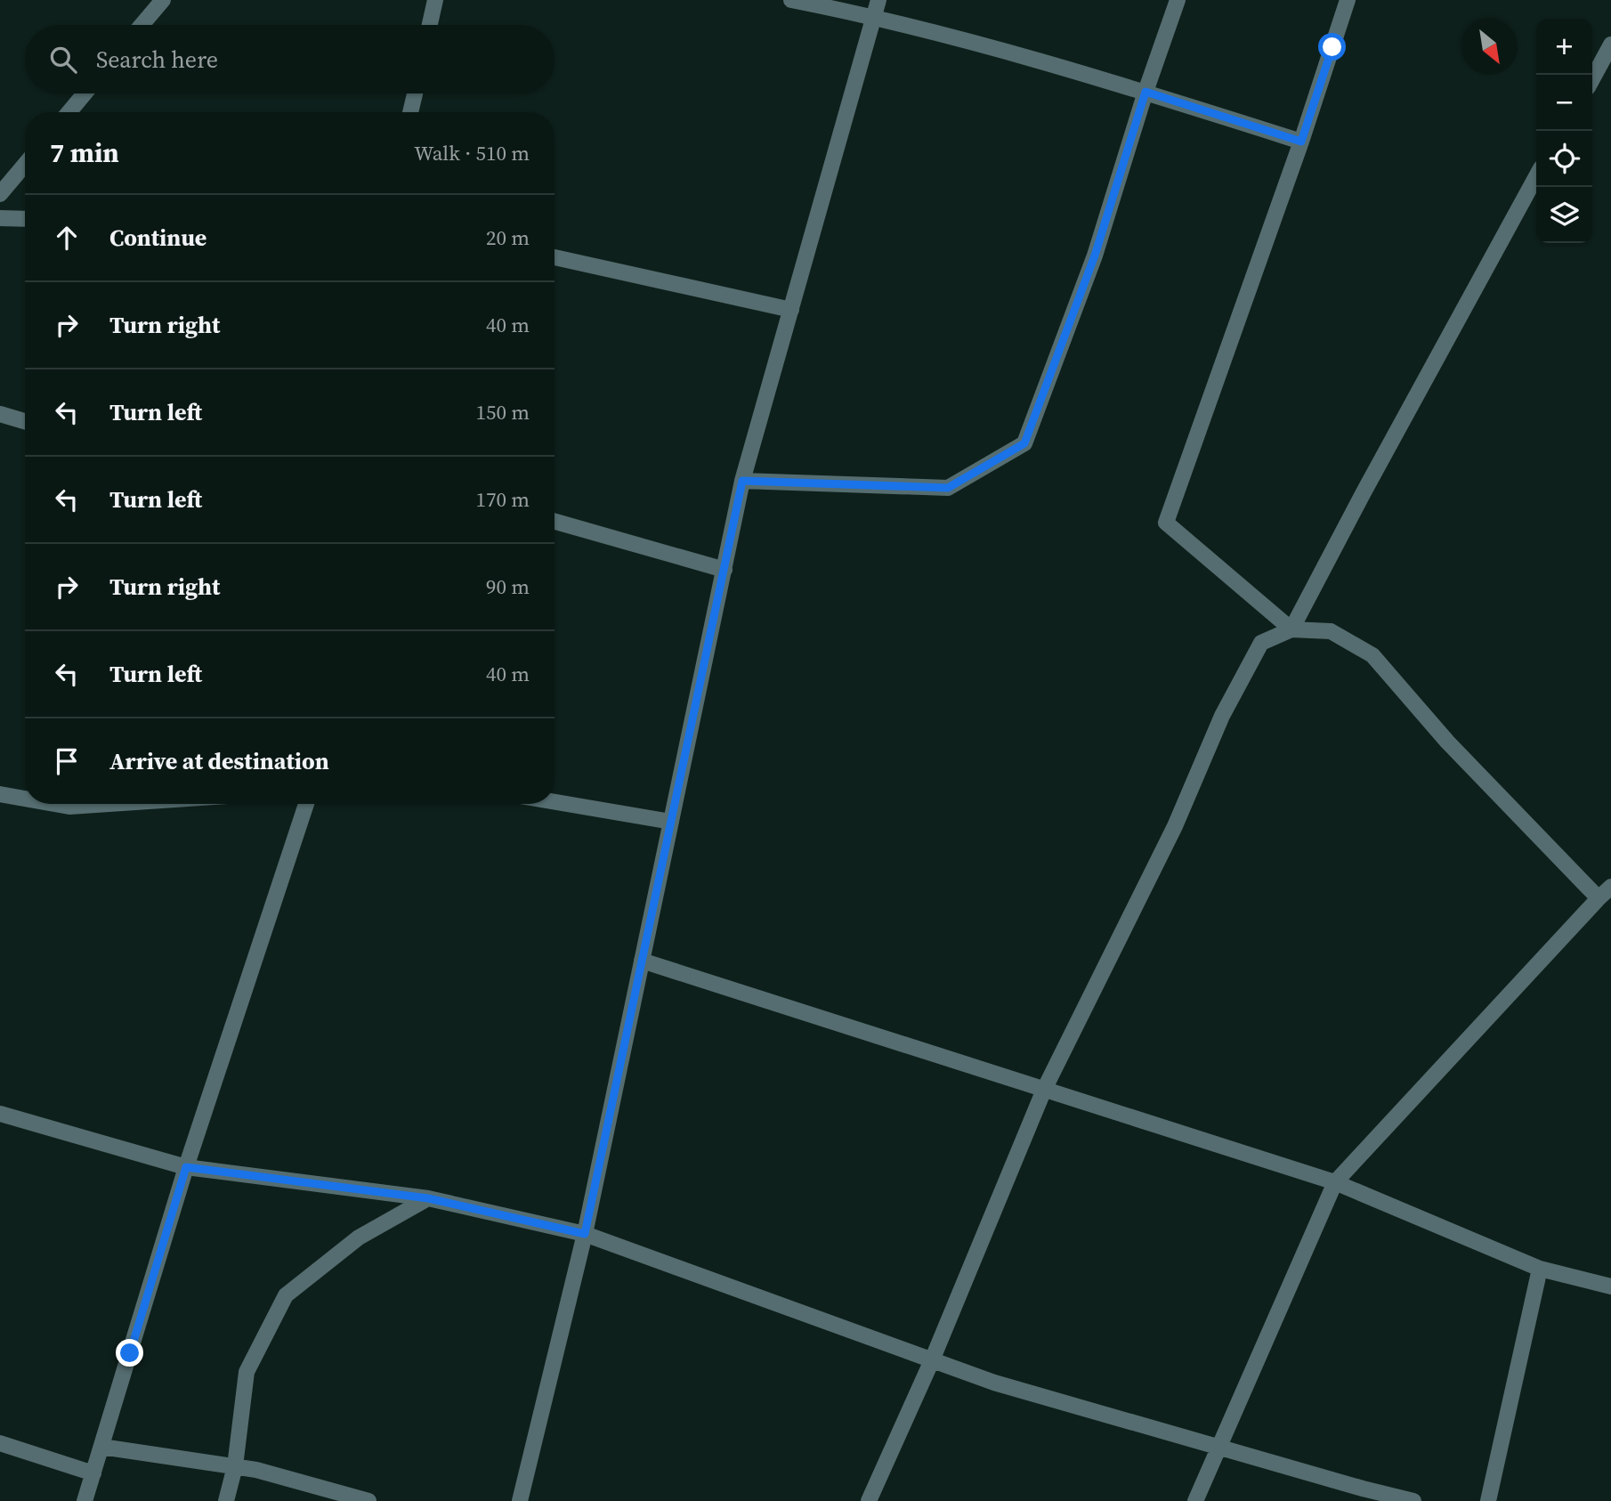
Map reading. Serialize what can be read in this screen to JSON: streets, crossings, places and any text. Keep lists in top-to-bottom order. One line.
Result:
{"north":"bottom right","page":{"map_buttons":["+","−"],"search":"Search here","heading":["7 min","Walk · 510 m"],"list":[["Continue","20 m"],["Turn right","40 m"],["Turn left","150 m"],["Turn left","170 m"],["Turn right","90 m"],["Turn left","40 m"],"Arrive at destination"]}}
